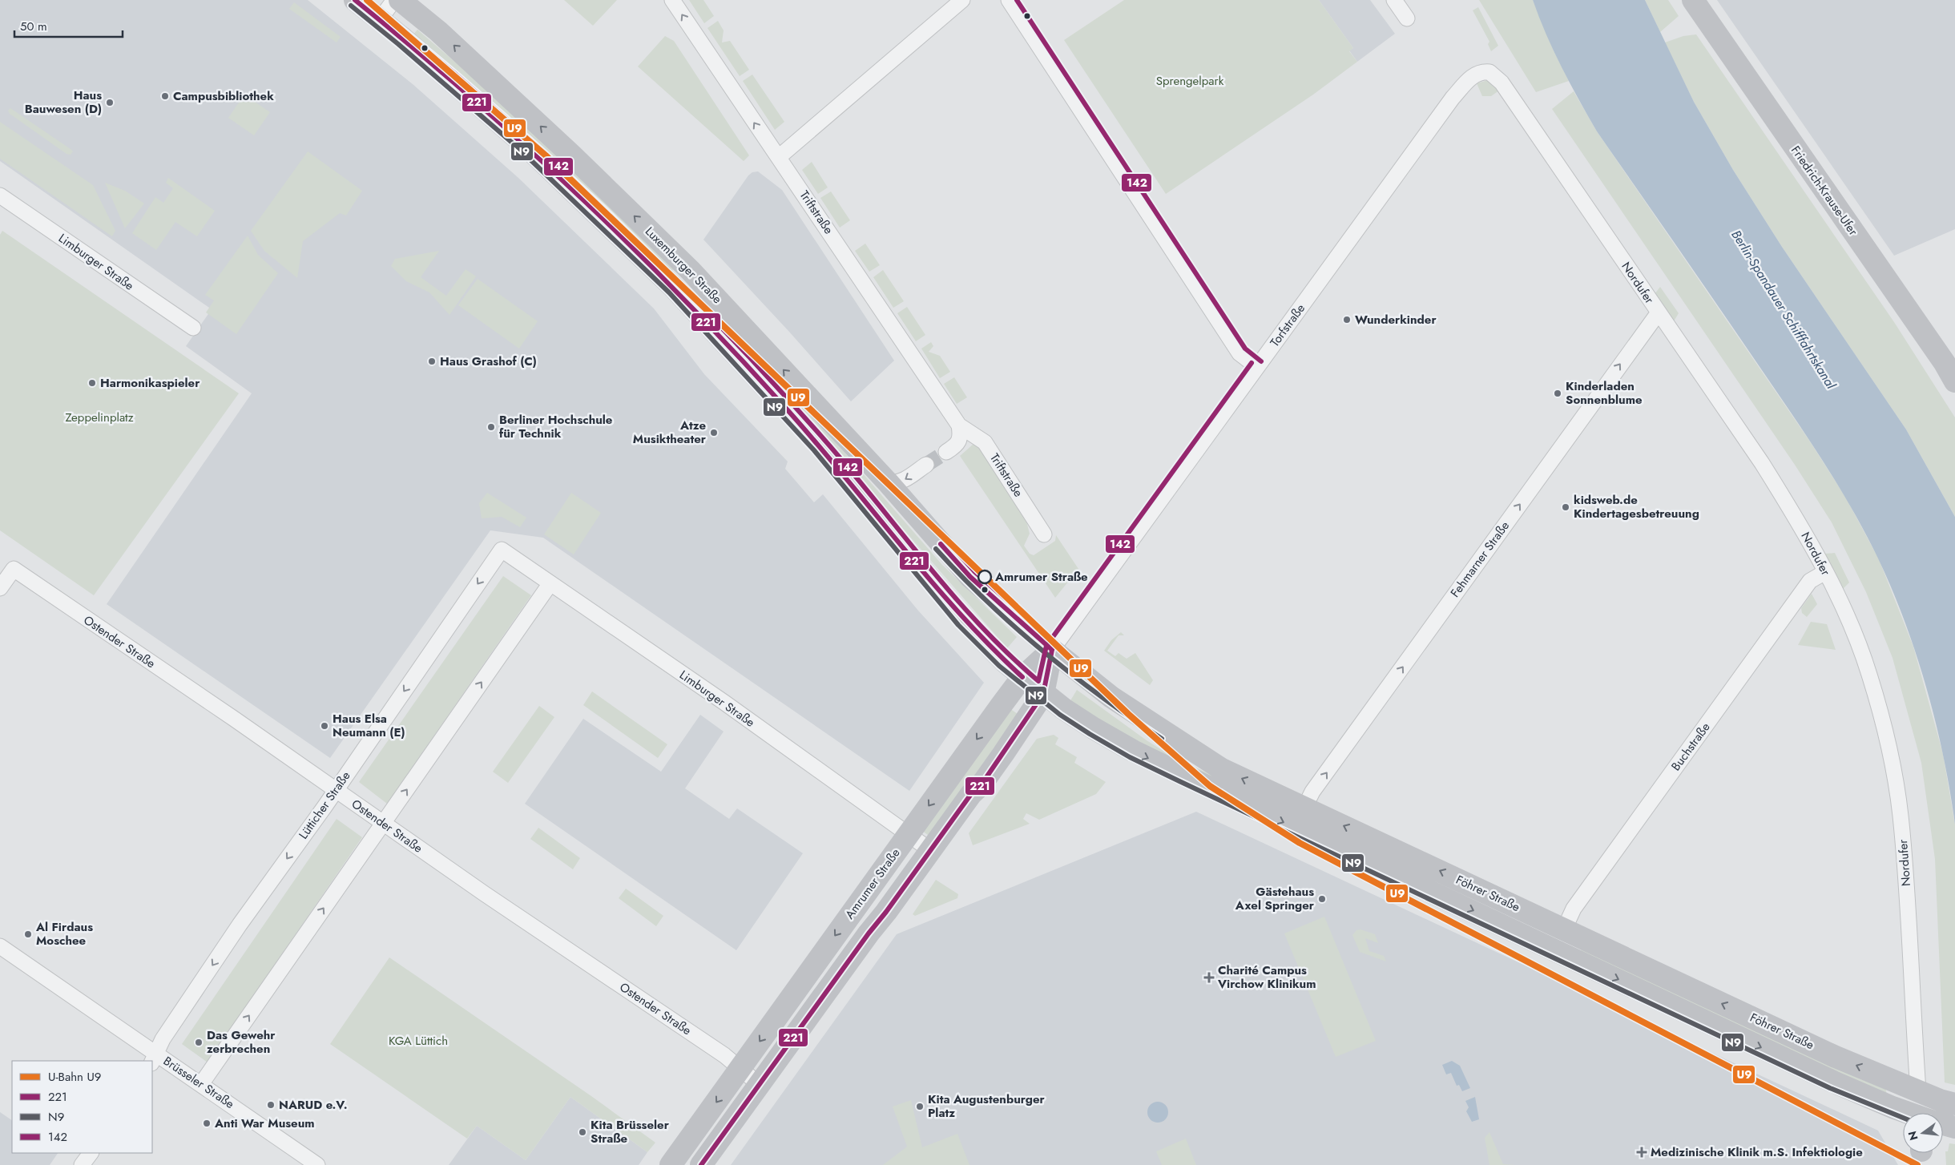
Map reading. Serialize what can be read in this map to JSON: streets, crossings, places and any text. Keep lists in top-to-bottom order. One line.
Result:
{"streets":{"main road":["Friedrich-Krause-Ufer","Luxemburger Straße","Nordufer","Amrumer Straße","Föhrer Straße"],"street":["Triftstraße","Limburger Straße","Torfstraße","Fehmarner Straße","Ostender Straße","Buchstraße","Lütticher Straße","Brüsseler Straße"]},"crossings":[["Limburger Straße","Lütticher Straße"],["Limburger Straße","Amrumer Straße"],["Luxemburger Straße","Torfstraße"],["Luxemburger Straße","Amrumer Straße"],["Luxemburger Straße","Föhrer Straße"],["Nordufer","Torfstraße"],["Nordufer","Fehmarner Straße"],["Nordufer","Buchstraße"],["Nordufer","Föhrer Straße"],["Torfstraße","Amrumer Straße"],["Torfstraße","Föhrer Straße"],["Fehmarner Straße","Föhrer Straße"],["Ostender Straße","Lütticher Straße"],["Ostender Straße","Amrumer Straße"],["Buchstraße","Föhrer Straße"],["Lütticher Straße","Brüsseler Straße"],["Amrumer Straße","Föhrer Straße"]],"one_way":["Fehmarner Straße"],"water":["Berlin-Spandauer Schifffahrtskanal"],"parks":["Sprengelpark","Zeppelinplatz","KGA Lüttich"],"places":{"other":["Campusbibliothek","Haus Bauwesen (D)","Wunderkinder","Haus Grashof (C)","Harmonikaspieler","Kinderladen Sonnenblume","Berliner Hochschule für Technik","Atze Musiktheater","kidsweb.de Kindertagesbetreuung","Amrumer Straße","Haus Elsa Neumann (E)","Gästehaus Axel Springer","Al Firdaus Moschee","Das Gewehr zerbrechen","NARUD e.V.","Kita Augustenburger Platz","Anti War Museum","Kita Brüsseler Straße"],"health":["Charité Campus Virchow Klinikum","Medizinische Klinik m.S. Infektiologie"]},"lines":["metro line U9","transit line 221","transit line 142","transit line N9"],"legend":["U-Bahn U9","221","N9","142"],"scale_bar":"50 m","north":"left"}
